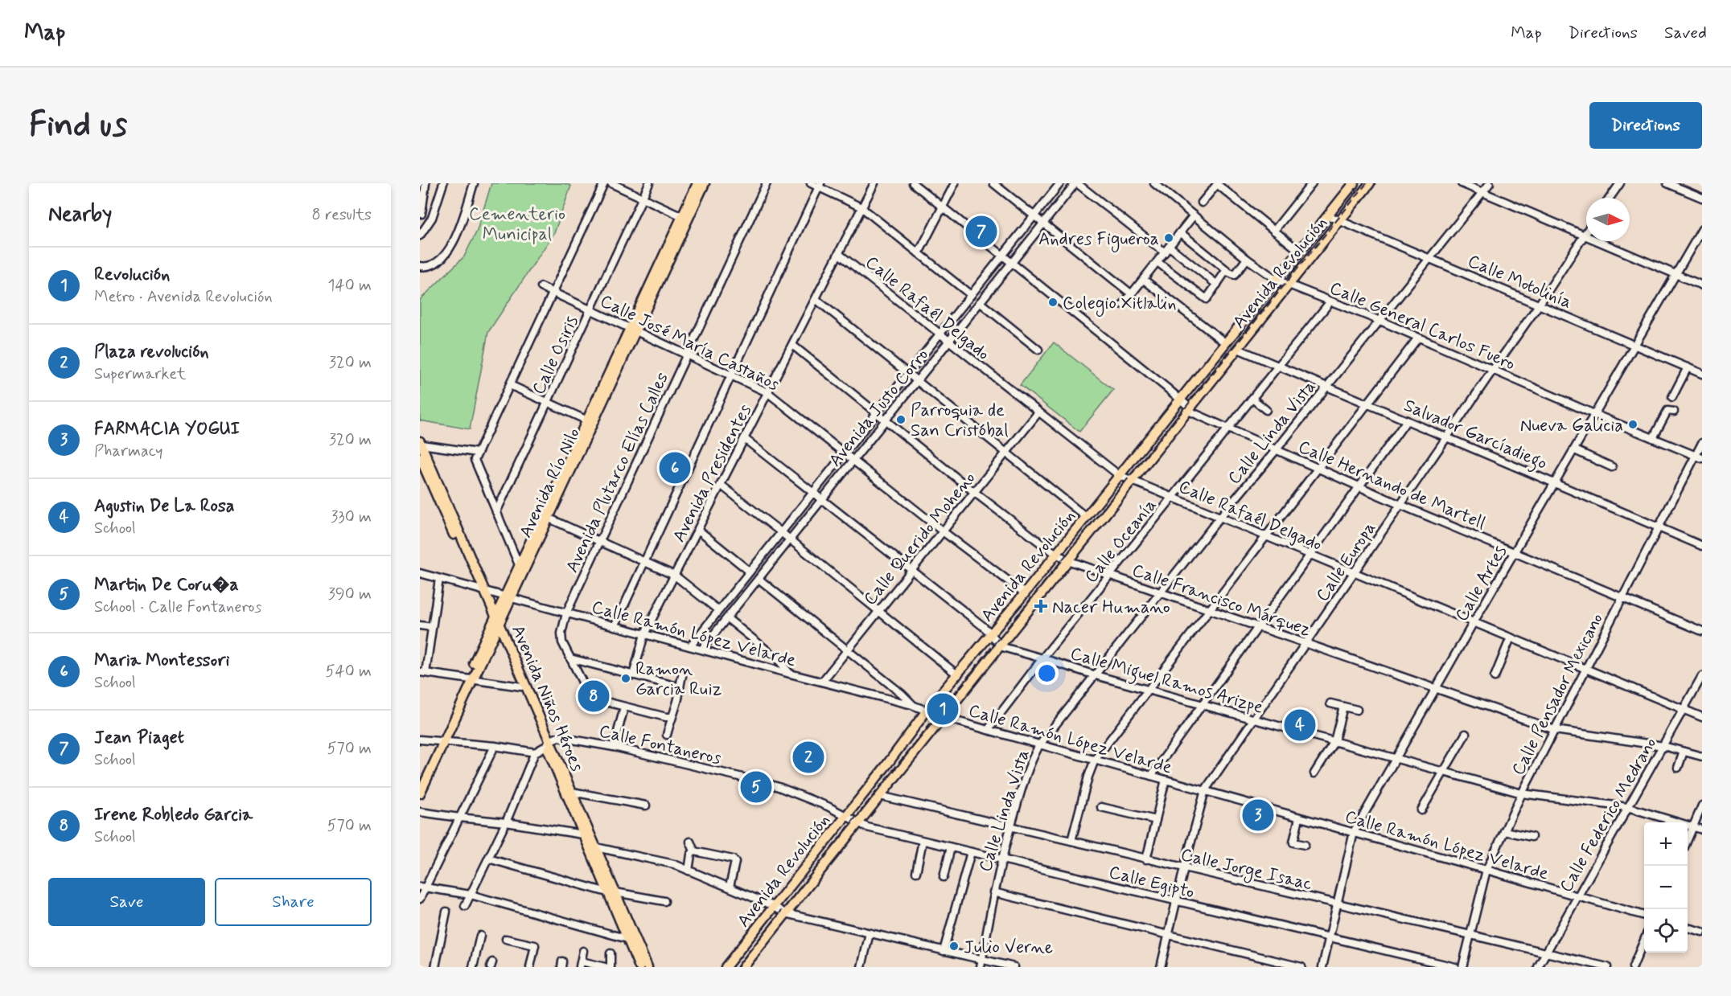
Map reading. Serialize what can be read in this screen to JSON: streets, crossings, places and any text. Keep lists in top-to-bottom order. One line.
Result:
{"streets":{"main road":["Avenida Revolución","Avenida Río Nilo","Avenida Niños Héroes"],"street":["Calle Motolinía","Calle Rafaél Delgado","Calle General Carlos Fuero","Calle José María Castaños","Calle Osiris","Avenida Justo Corro","Calle Linda Vista","Salvador Garcíadiego","Avenida Plutarco Elías Calles","Avenida Presidentes","Calle Hernando de Martell","Calle Querido Moheno","Calle Oceanía","Calle Europa","Calle Artes","Calle Francisco Márquez","Calle Ramón López Velarde","Calle Miguel Ramos Arizpe","Calle Pensador Mexicano","Calle Fontaneros","Calle Federico Medrano","Calle Jorge Isaac","Calle Egipto"]},"crossings":[["Avenida Revolución","Calle Motolinía"],["Avenida Revolución","Calle Rafaél Delgado"],["Avenida Revolución","Calle General Carlos Fuero"],["Avenida Revolución","Calle José María Castaños"],["Avenida Revolución","Salvador Garcíadiego"],["Avenida Revolución","Calle Hernando de Martell"],["Avenida Revolución","Calle Francisco Márquez"],["Avenida Revolución","Calle Ramón López Velarde"],["Avenida Revolución","Calle Miguel Ramos Arizpe"],["Avenida Revolución","Calle Fontaneros"],["Avenida Revolución","Calle Jorge Isaac"],["Avenida Revolución","Calle Egipto"],["Calle Motolinía","Calle Linda Vista"],["Calle Motolinía","Calle Europa"],["Calle Motolinía","Calle Artes"],["Calle Rafaél Delgado","Avenida Justo Corro"],["Calle Rafaél Delgado","Calle Linda Vista"],["Calle Rafaél Delgado","Avenida Presidentes"],["Calle Rafaél Delgado","Calle Querido Moheno"],["Calle Rafaél Delgado","Calle Oceanía"],["Calle Rafaél Delgado","Calle Europa"],["Calle Rafaél Delgado","Calle Artes"],["Calle Rafaél Delgado","Calle Pensador Mexicano"],["Calle Rafaél Delgado","Calle Federico Medrano"],["Calle General Carlos Fuero","Calle Linda Vista"],["Calle General Carlos Fuero","Calle Oceanía"],["Calle General Carlos Fuero","Calle Europa"],["Calle General Carlos Fuero","Calle Artes"],["Calle General Carlos Fuero","Calle Pensador Mexicano"],["Calle José María Castaños","Calle Osiris"],["Calle José María Castaños","Avenida Justo Corro"],["Calle José María Castaños","Avenida Plutarco Elías Calles"],["Calle José María Castaños","Avenida Presidentes"],["Calle José María Castaños","Avenida Río Nilo"],["Calle José María Castaños","Calle Querido Moheno"],["Avenida Justo Corro","Calle Hernando de Martell"],["Avenida Justo Corro","Calle Francisco Márquez"],["Avenida Justo Corro","Calle Ramón López Velarde"],["Calle Linda Vista","Salvador Garcíadiego"],["Calle Linda Vista","Calle Hernando de Martell"],["Calle Linda Vista","Calle Francisco Márquez"],["Calle Linda Vista","Calle Ramón López Velarde"],["Calle Linda Vista","Calle Miguel Ramos Arizpe"],["Calle Linda Vista","Calle Jorge Isaac"],["Calle Linda Vista","Calle Egipto"],["Salvador Garcíadiego","Calle Oceanía"],["Salvador Garcíadiego","Calle Europa"],["Salvador Garcíadiego","Calle Artes"],["Salvador Garcíadiego","Calle Pensador Mexicano"],["Avenida Plutarco Elías Calles","Calle Ramón López Velarde"],["Avenida Presidentes","Calle Francisco Márquez"],["Avenida Presidentes","Calle Ramón López Velarde"],["Avenida Río Nilo","Calle Ramón López Velarde"],["Avenida Río Nilo","Avenida Niños Héroes"],["Calle Hernando de Martell","Calle Oceanía"],["Calle Hernando de Martell","Calle Europa"],["Calle Hernando de Martell","Calle Artes"],["Calle Hernando de Martell","Calle Pensador Mexicano"],["Calle Querido Moheno","Calle Francisco Márquez"],["Calle Querido Moheno","Calle Ramón López Velarde"],["Calle Oceanía","Calle Francisco Márquez"],["Calle Oceanía","Calle Ramón López Velarde"],["Calle Oceanía","Calle Miguel Ramos Arizpe"],["Calle Europa","Calle Francisco Márquez"],["Calle Europa","Calle Ramón López Velarde"],["Calle Europa","Calle Miguel Ramos Arizpe"],["Calle Europa","Calle Jorge Isaac"],["Calle Europa","Calle Egipto"],["Calle Artes","Calle Francisco Márquez"],["Calle Artes","Calle Ramón López Velarde"],["Calle Artes","Calle Miguel Ramos Arizpe"],["Calle Artes","Calle Jorge Isaac"],["Calle Artes","Calle Egipto"],["Calle Francisco Márquez","Calle Pensador Mexicano"],["Calle Francisco Márquez","Calle Federico Medrano"],["Calle Ramón López Velarde","Calle Pensador Mexicano"],["Calle Ramón López Velarde","Avenida Niños Héroes"],["Calle Ramón López Velarde","Calle Federico Medrano"],["Calle Miguel Ramos Arizpe","Calle Pensador Mexicano"],["Calle Miguel Ramos Arizpe","Calle Federico Medrano"],["Calle Pensador Mexicano","Calle Jorge Isaac"],["Avenida Niños Héroes","Calle Fontaneros"],["Calle Fontaneros","Calle Egipto"],["Calle Federico Medrano","Calle Jorge Isaac"]],"parks":["Cementerio Municipal"],"places":{"other":["Andres Figueroa","Colegio Xitlalin","Parroquia de San Cristóbal","Nueva Galicia","Ramon Garcia Ruiz","Julio Verne"],"health":["Nacer Humano"]},"north":"right","page":{"header":"Map","nav":["Map","Directions","Saved"],"buttons":["Directions",["Save","Share"]],"title":"Find us","heading":["Nearby","8 results"],"pins":["7","6","8","1","4","2","5","3"],"list":[{"mark":"1","name":"Revolución","note":"Metro · Avenida Revolución","value":"140 m"},{"mark":"2","name":"Plaza revolución","note":"Supermarket","value":"320 m"},{"mark":"3","name":"FARMACIA YOGUI","note":"Pharmacy","value":"320 m"},{"mark":"4","name":"Agustin De La Rosa","note":"School","value":"330 m"},{"mark":"5","name":"Martin De Coru�a","note":"School · Calle Fontaneros","value":"390 m"},{"mark":"6","name":"Maria Montessori","note":"School","value":"540 m"},{"mark":"7","name":"Jean Piaget","note":"School","value":"570 m"},{"mark":"8","name":"Irene Robledo Garcia","note":"School","value":"570 m"}],"map_buttons":["+","−"]}}
